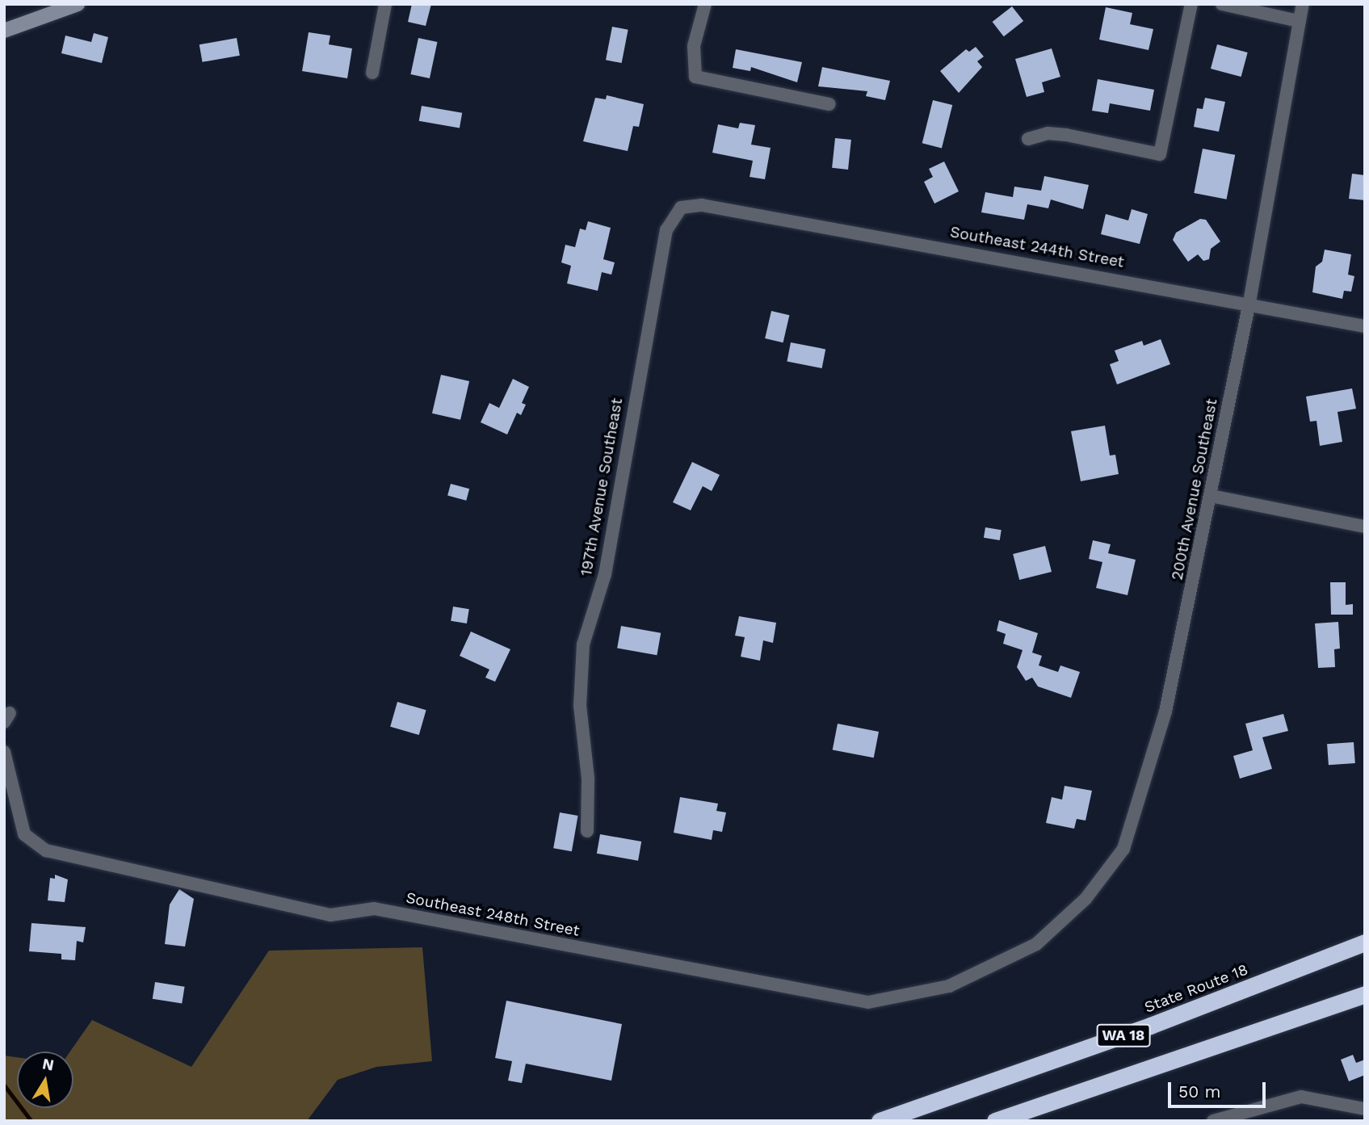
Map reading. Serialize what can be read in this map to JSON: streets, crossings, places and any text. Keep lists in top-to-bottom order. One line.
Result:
{"streets":{"highway":["State Route 18","WA 18"],"street":["Southeast 244th Street","197th Avenue Southeast","200th Avenue Southeast","Southeast 248th Street"]},"crossings":[["Southeast 244th Street","197th Avenue Southeast"],["Southeast 244th Street","200th Avenue Southeast"],["200th Avenue Southeast","Southeast 248th Street"]],"scale_bar":"50 m","north":"top"}
